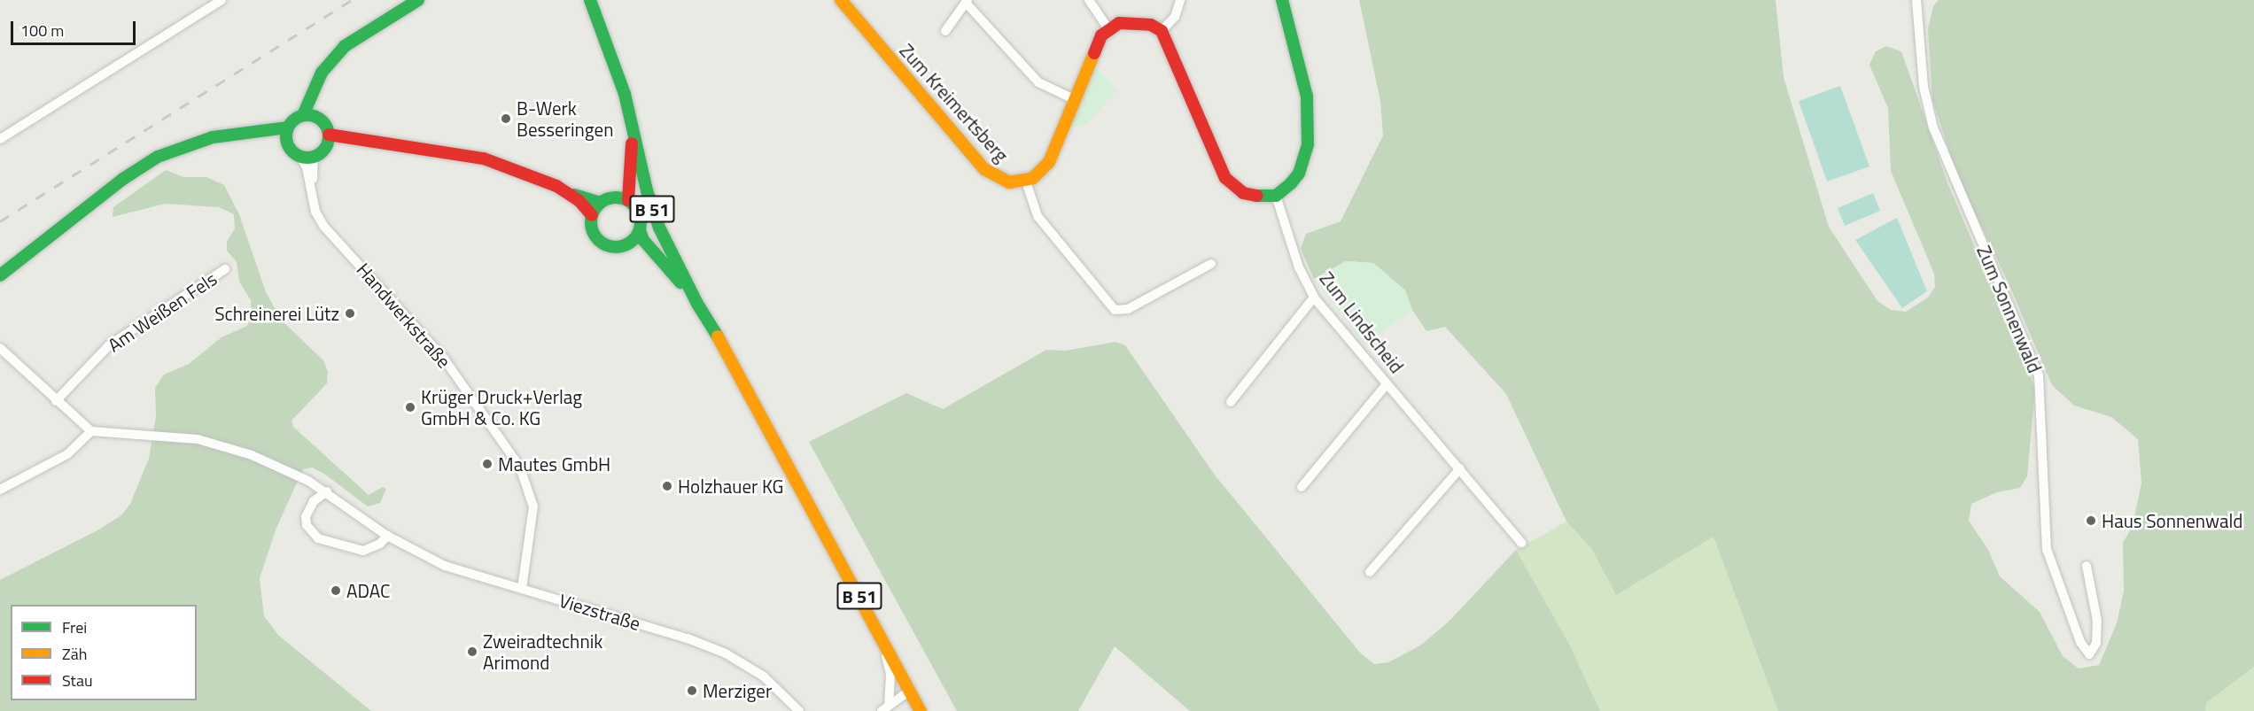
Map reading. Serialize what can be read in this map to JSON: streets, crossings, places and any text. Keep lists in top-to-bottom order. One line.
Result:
{"streets":{"main road":["Zum Kreimertsberg","B 51"],"street":["Zum Sonnenwald","Am Weißen Fels","Handwerkstraße","Zum Lindscheid","Viezstraße"]},"crossings":[["Handwerkstraße","Viezstraße"]],"places":["B-Werk Besseringen","Schreinerei Lütz","Krüger Druck+Verlag GmbH & Co. KG","Mautes GmbH","Holzhauer KG","Haus Sonnenwald","ADAC","Zweiradtechnik Arimond","Merziger"],"legend":["Frei","Zäh","Stau"],"scale_bar":"100 m"}
